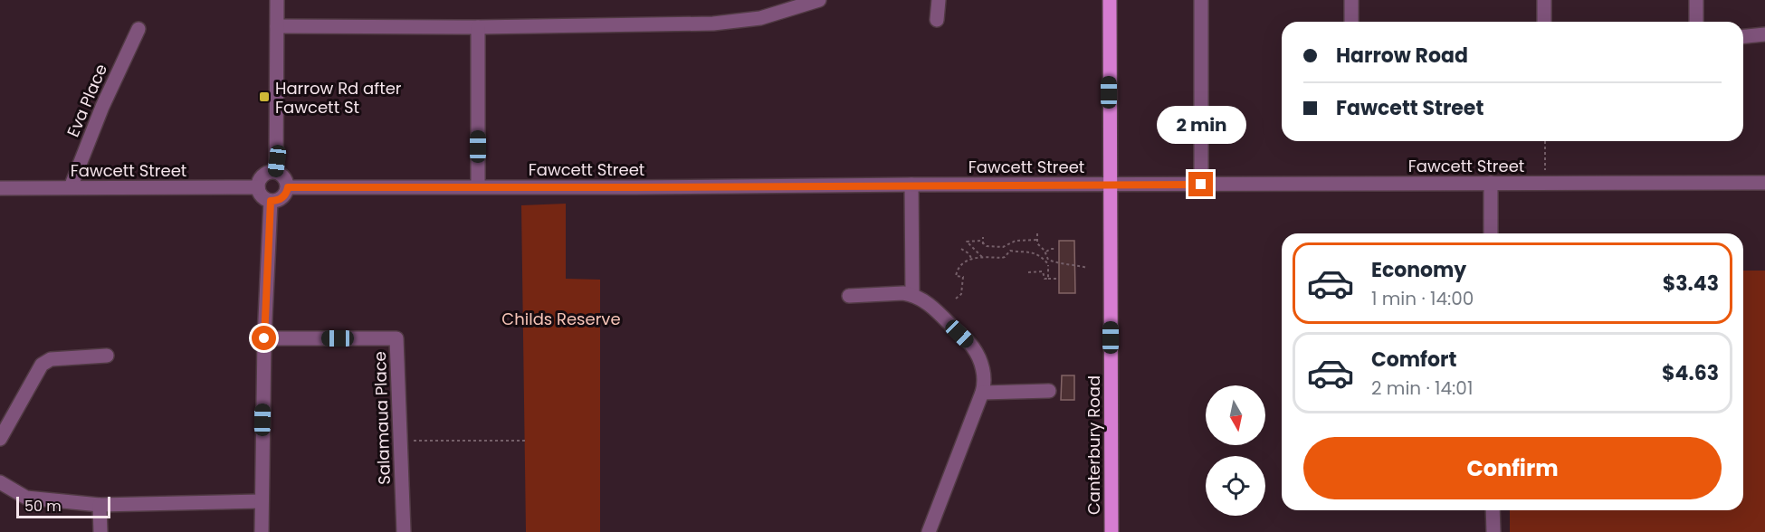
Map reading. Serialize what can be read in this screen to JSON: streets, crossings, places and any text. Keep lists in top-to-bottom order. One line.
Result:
{"streets":{"main road":["Canterbury Road"],"street":["Eva Place","Fawcett Street","Salamaua Place"]},"crossings":[["Eva Place","Fawcett Street"],["Fawcett Street","Canterbury Road"]],"parks":["Childs Reserve"],"places":{"transit":["Harrow Rd after Fawcett St"]},"scale_bar":"50 m","north":"bottom","page":{"banner":["Harrow Road","Fawcett Street"],"bubble":"2 min","list":[{"name":"Economy","note":"1 min · 14:00","value":"$3.43"},{"name":"Comfort","note":"2 min · 14:01","value":"$4.63"}],"buttons":"Confirm","scale":"50 m"}}
